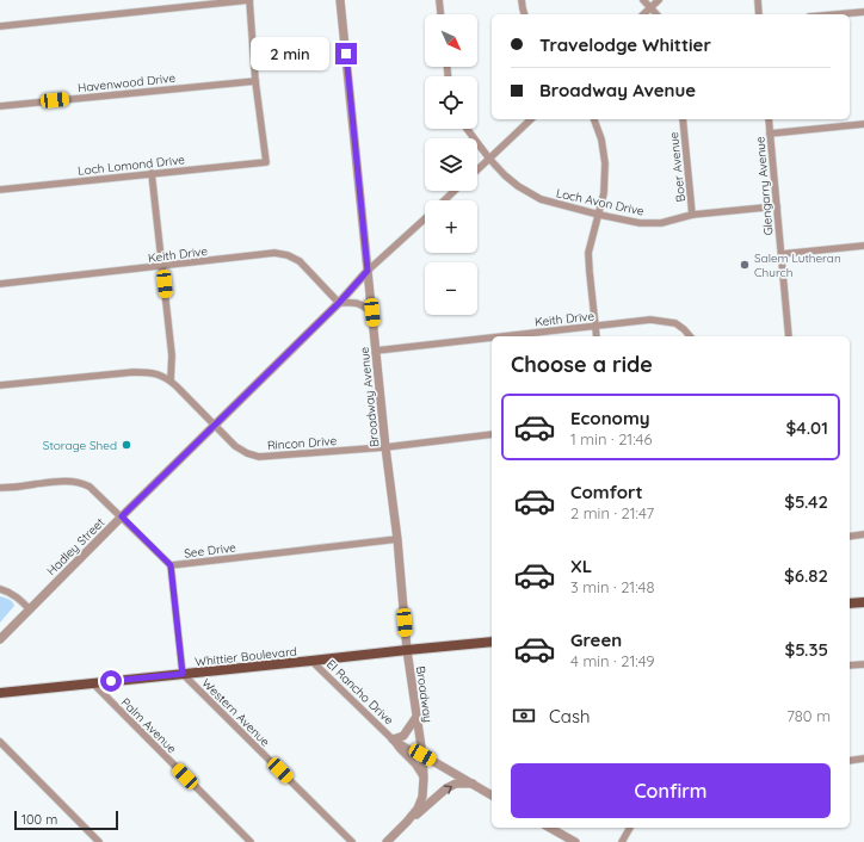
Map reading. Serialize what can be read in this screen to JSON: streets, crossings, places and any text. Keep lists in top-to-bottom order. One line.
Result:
{"streets":{"main road":["Whittier Boulevard"],"street":["Havenwood Drive","Loch Lomond Drive","Boer Avenue","Glengarry Avenue","Loch Avon Drive","Keith Drive","Broadway Avenue","Rincon Drive","Hadley Street","See Drive","El Rancho Drive","Broadway","Western Avenue","Palm Avenue"]},"crossings":[["Havenwood Drive","Loch Lomond Drive"],["Boer Avenue","Loch Avon Drive"],["Glengarry Avenue","Loch Avon Drive"],["Keith Drive","Broadway Avenue"],["Keith Drive","Hadley Street"],["Broadway Avenue","Rincon Drive"],["Broadway Avenue","Hadley Street"],["Broadway Avenue","See Drive"],["Broadway Avenue","Whittier Boulevard"],["Broadway Avenue","Broadway"],["Rincon Drive","Hadley Street"],["Hadley Street","See Drive"],["Whittier Boulevard","El Rancho Drive"],["Whittier Boulevard","Broadway"],["Whittier Boulevard","Western Avenue"],["Whittier Boulevard","Palm Avenue"],["El Rancho Drive","Broadway"]],"places":["Salem Lutheran Church","Storage Shed"],"scale_bar":"100 m","north":"bottom right","page":{"map_buttons":["+","−"],"banner":["Travelodge Whittier","Broadway Avenue"],"bubble":"2 min","heading":"Choose a ride","list":[{"name":"Economy","note":"1 min · 21:46","value":"$4.01"},{"name":"Comfort","note":"2 min · 21:47","value":"$5.42"},{"name":"XL","note":"3 min · 21:48","value":"$6.82"},{"name":"Green","note":"4 min · 21:49","value":"$5.35"}],"pay":["Cash","780 m"],"buttons":"Confirm","scale":"100 m"}}
